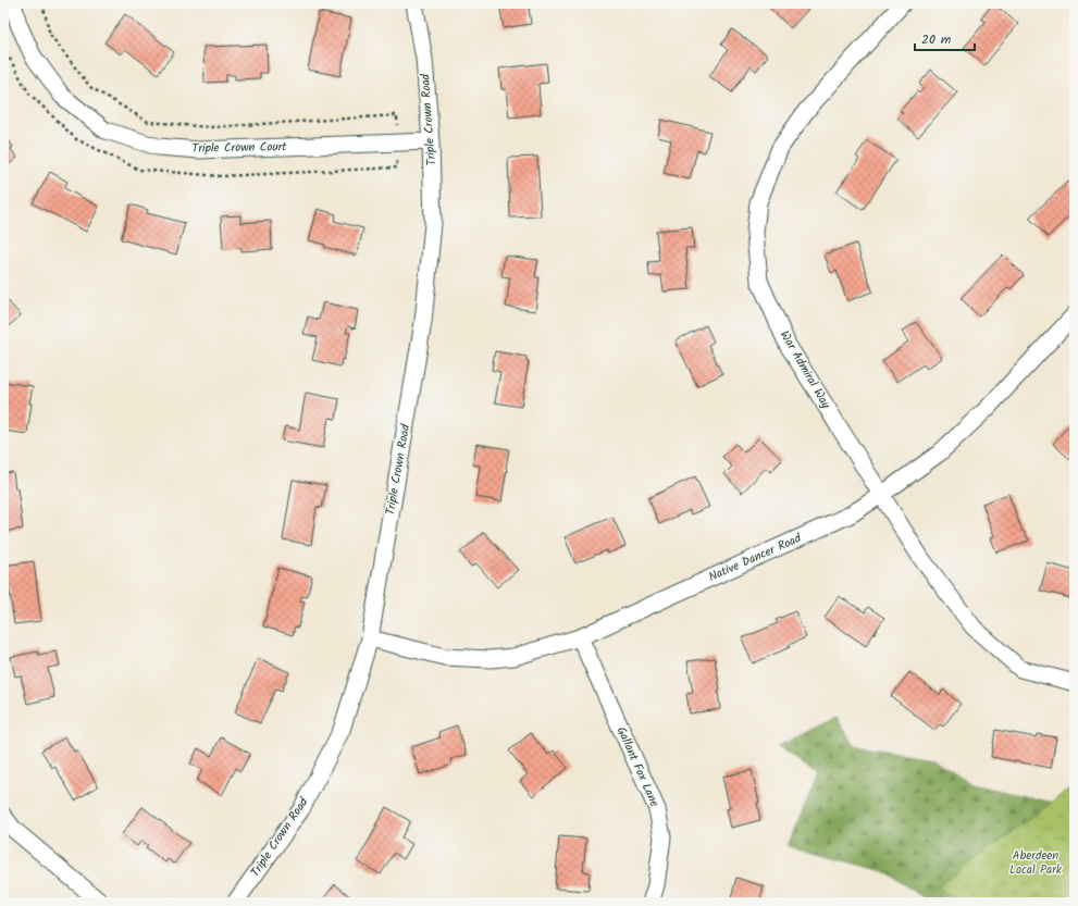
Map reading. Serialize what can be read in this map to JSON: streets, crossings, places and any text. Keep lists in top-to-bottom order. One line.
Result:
{"streets":{"street":["Triple Crown Road","Triple Crown Court","War Admiral Way","Native Dancer Road","Gallant Fox Lane"]},"crossings":[["Triple Crown Road","Triple Crown Court"],["Triple Crown Road","Native Dancer Road"],["War Admiral Way","Native Dancer Road"],["Native Dancer Road","Gallant Fox Lane"]],"parks":["Aberdeen Local Park"],"scale_bar":"20 m"}
